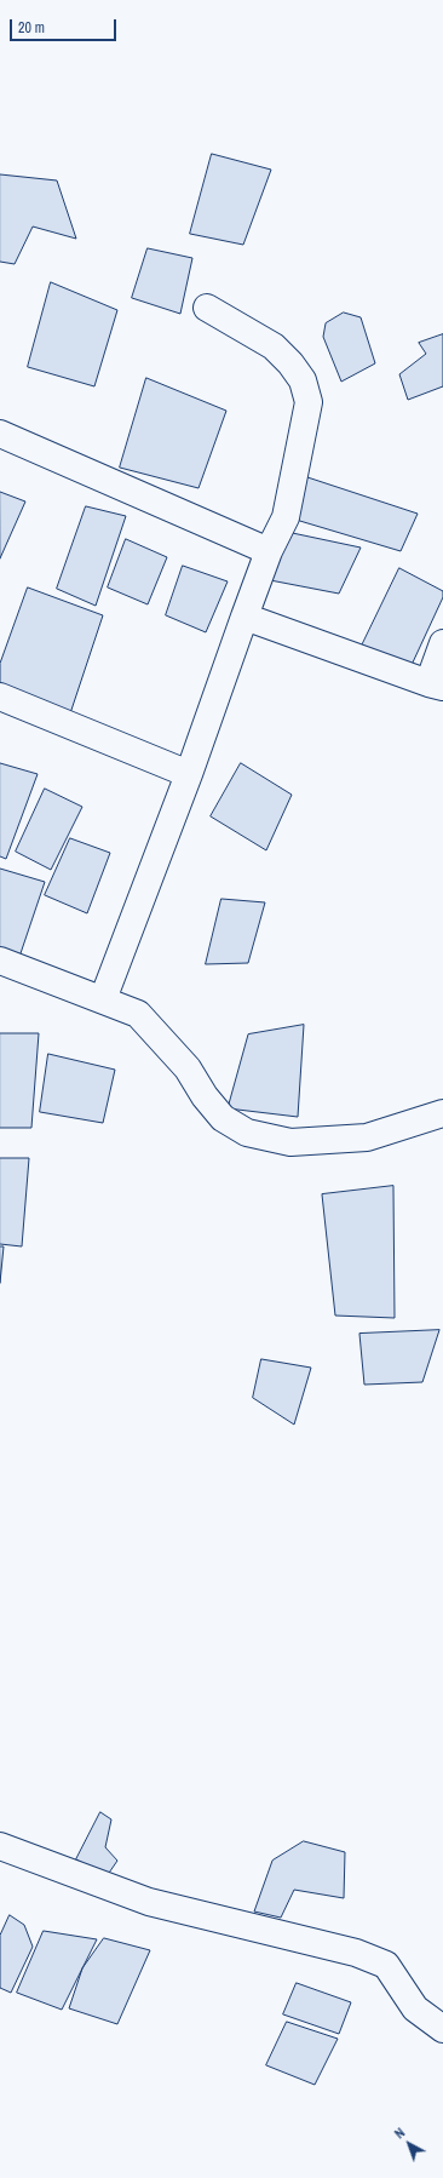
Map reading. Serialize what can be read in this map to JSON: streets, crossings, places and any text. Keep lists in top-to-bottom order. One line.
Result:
{"scale_bar":"20 m","north":"top left"}
